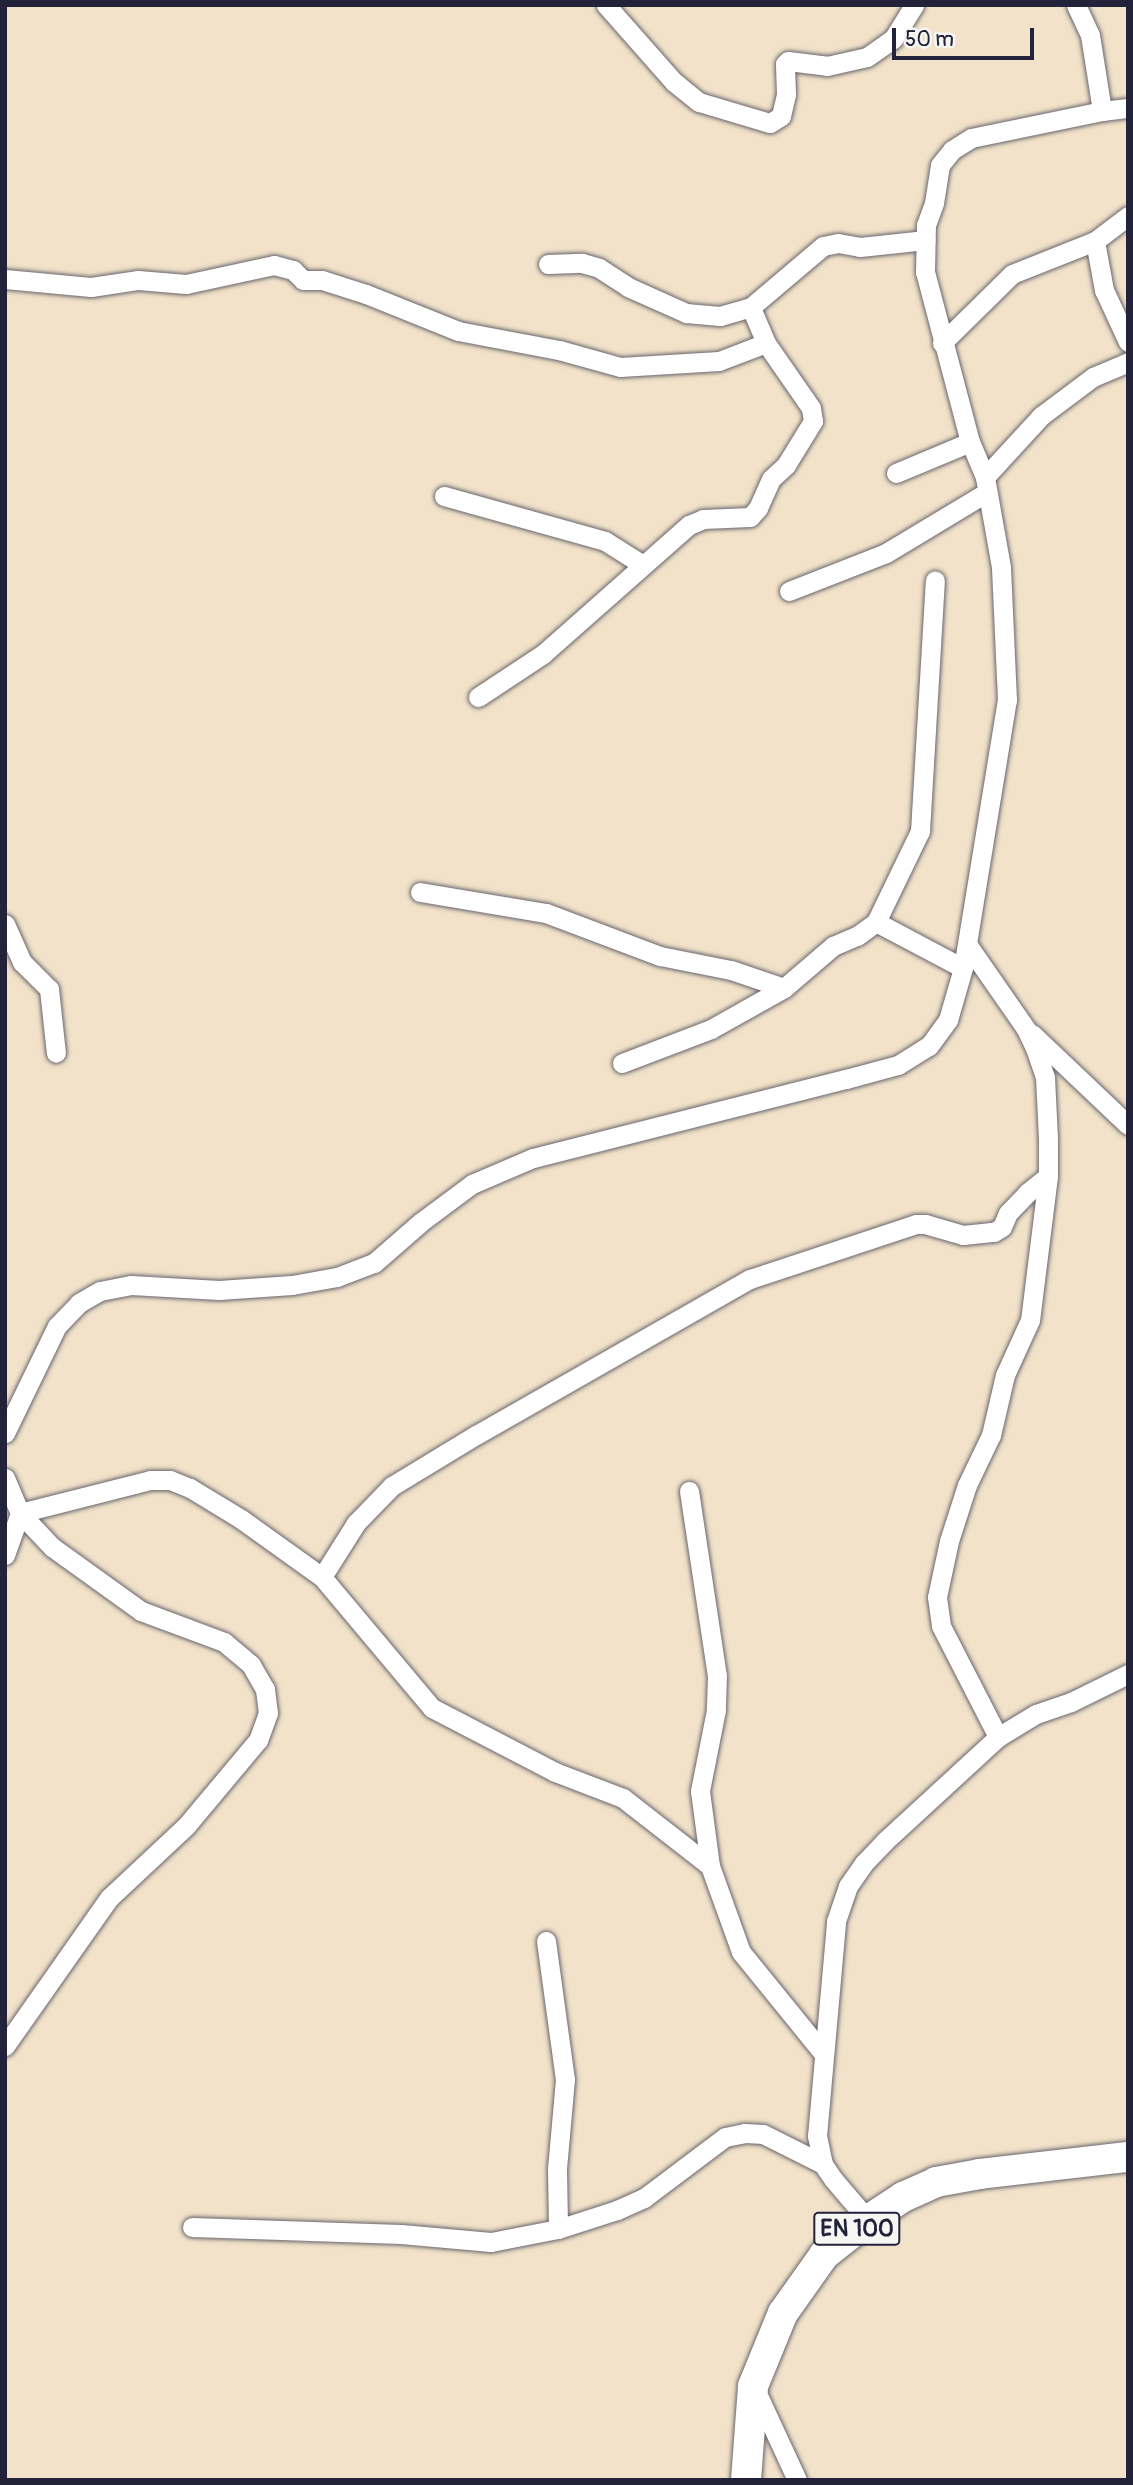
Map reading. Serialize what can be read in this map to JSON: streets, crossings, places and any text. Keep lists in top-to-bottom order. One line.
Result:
{"streets":{"main road":["EN 100"]},"scale_bar":"50 m"}
